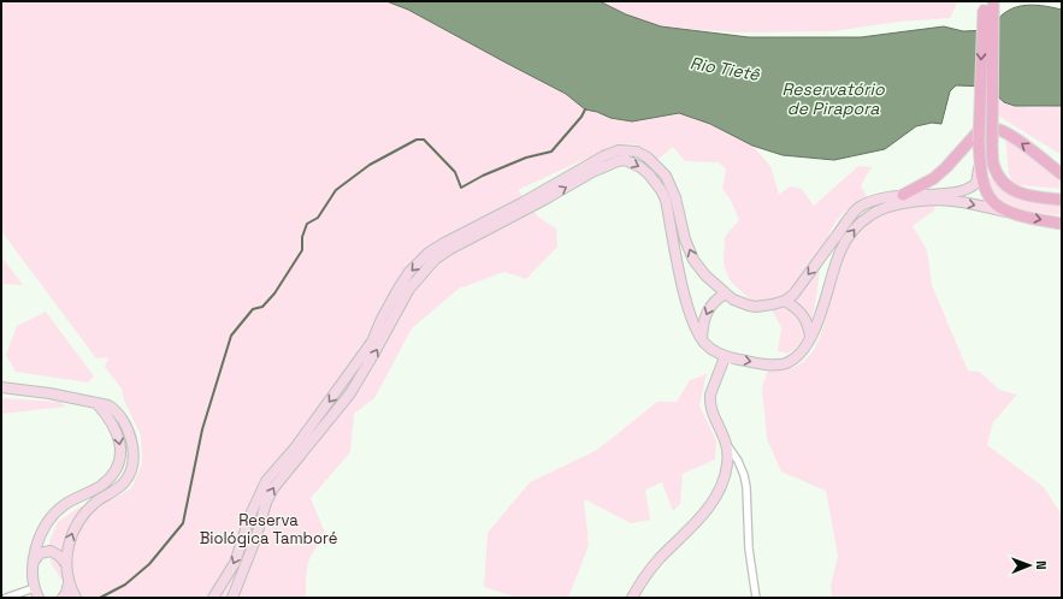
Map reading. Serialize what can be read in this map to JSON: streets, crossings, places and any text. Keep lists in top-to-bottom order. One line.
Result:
{"water":["Rio Tietê","Reservatório de Pirapora"],"parks":["Reserva Biológica Tamboré"],"north":"right"}
